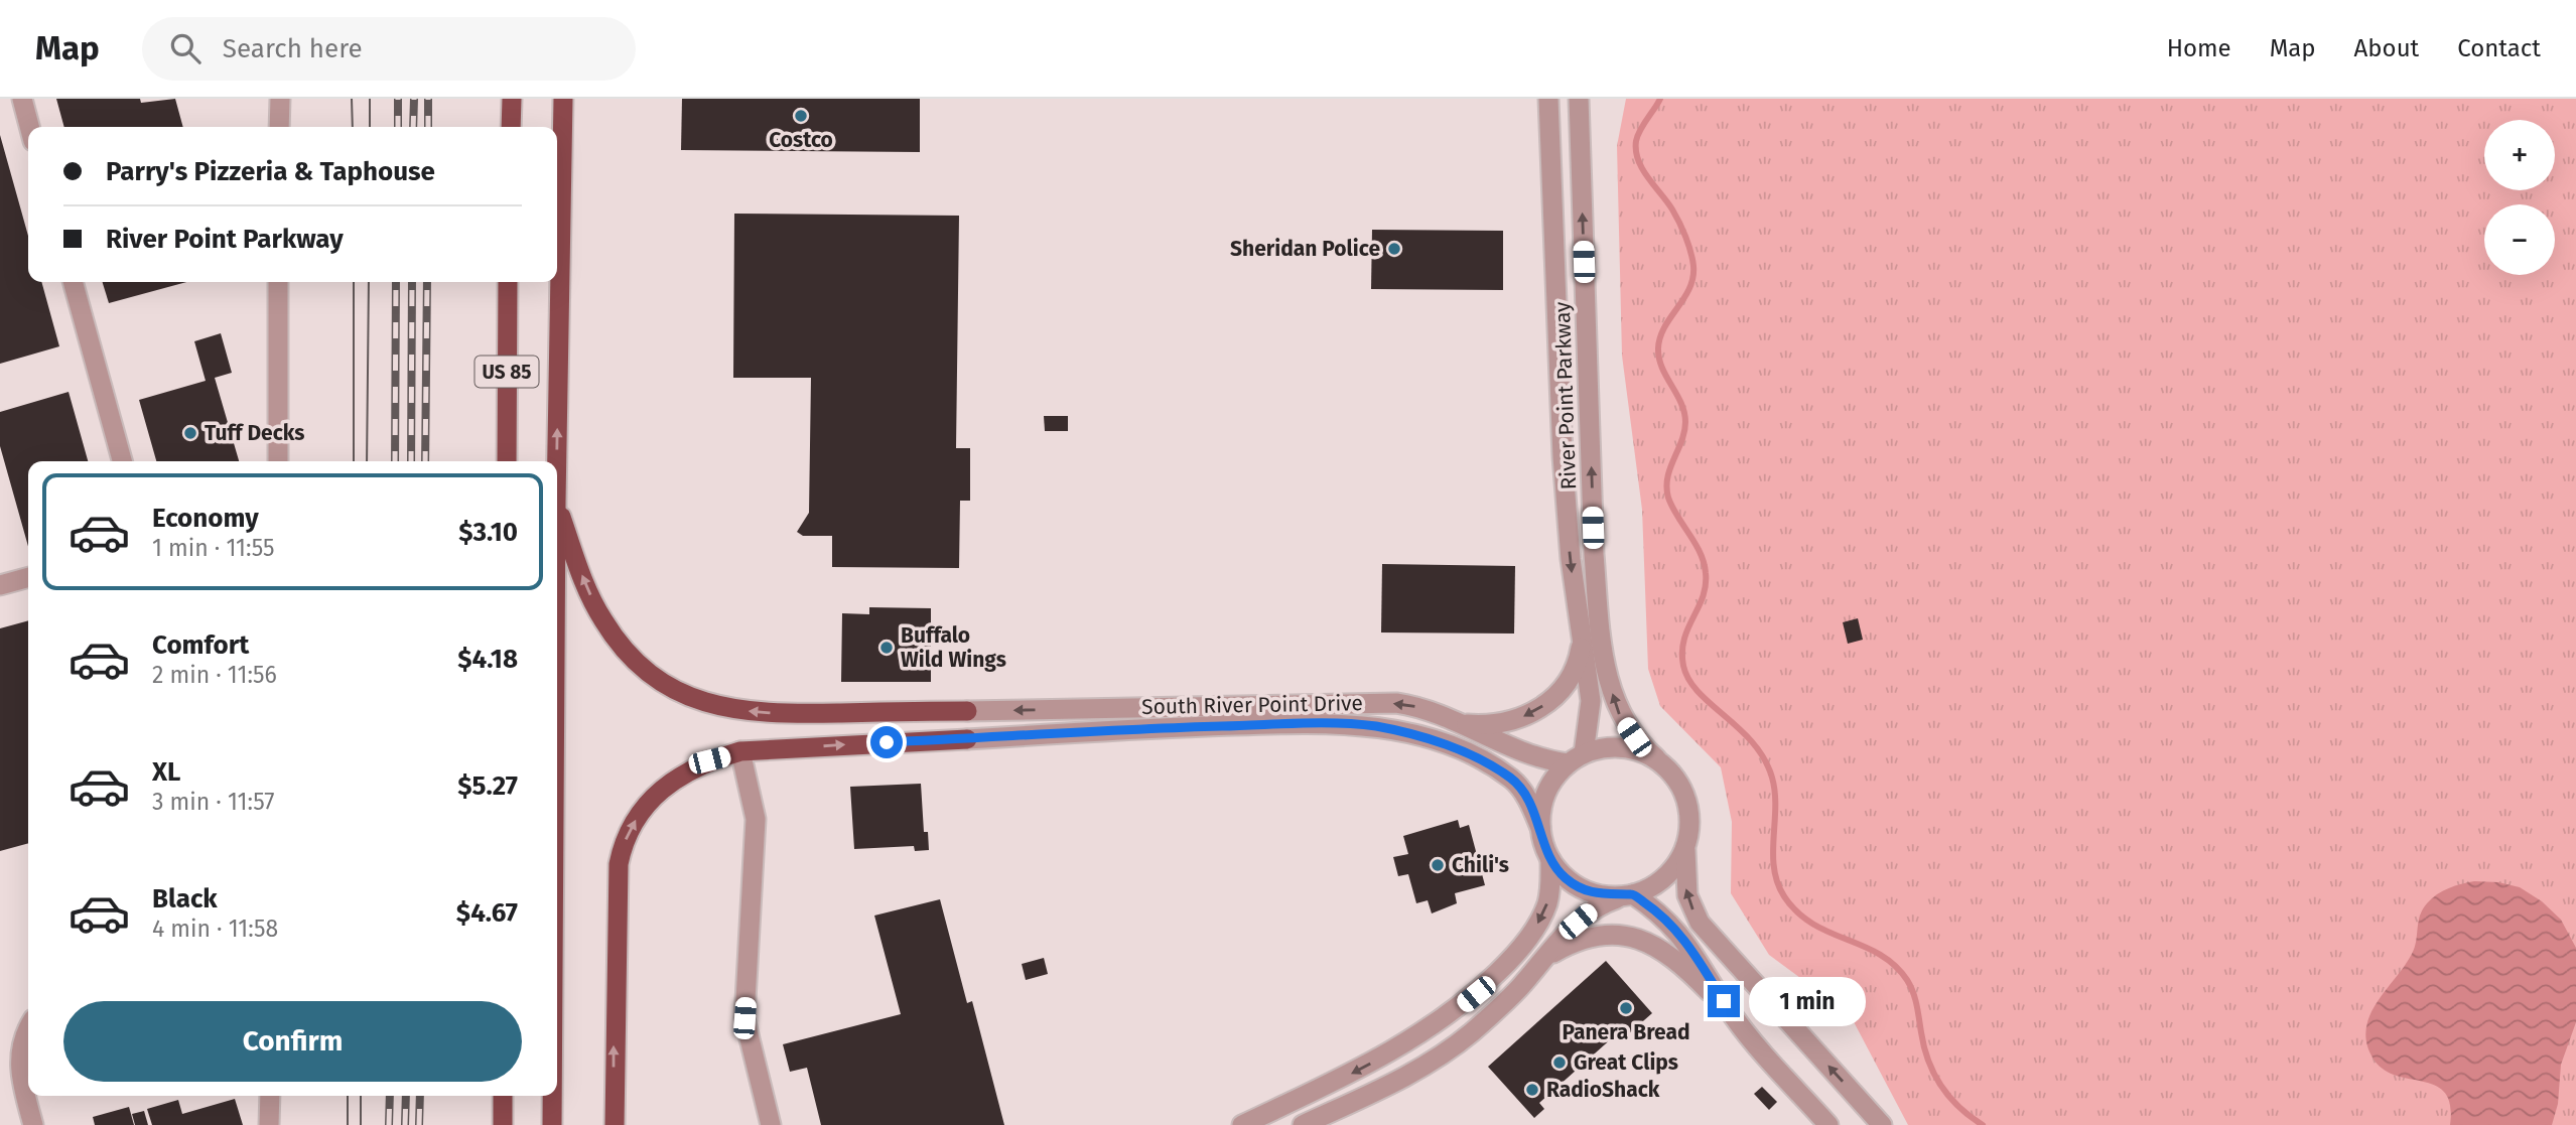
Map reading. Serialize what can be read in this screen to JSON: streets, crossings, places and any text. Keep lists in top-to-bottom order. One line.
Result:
{"streets":{"highway":["US 85"],"street":["River Point Parkway","South River Point Drive"]},"crossings":[["River Point Parkway","South River Point Drive"]],"places":["Costco","Sheridan Police","Tuff Decks","Buffalo Wild Wings","Chili's","Panera Bread","Great Clips","RadioShack"],"page":{"header":"Map","search":"Search here","nav":["Home","Map","About","Contact"],"map_buttons":["+","−"],"banner":["Parry's Pizzeria & Taphouse","River Point Parkway"],"list":[{"name":"Economy","note":"1 min · 11:55","value":"$3.10"},{"name":"Comfort","note":"2 min · 11:56","value":"$4.18"},{"name":"XL","note":"3 min · 11:57","value":"$5.27"},{"name":"Black","note":"4 min · 11:58","value":"$4.67"}],"bubble":"1 min","buttons":"Confirm"}}
